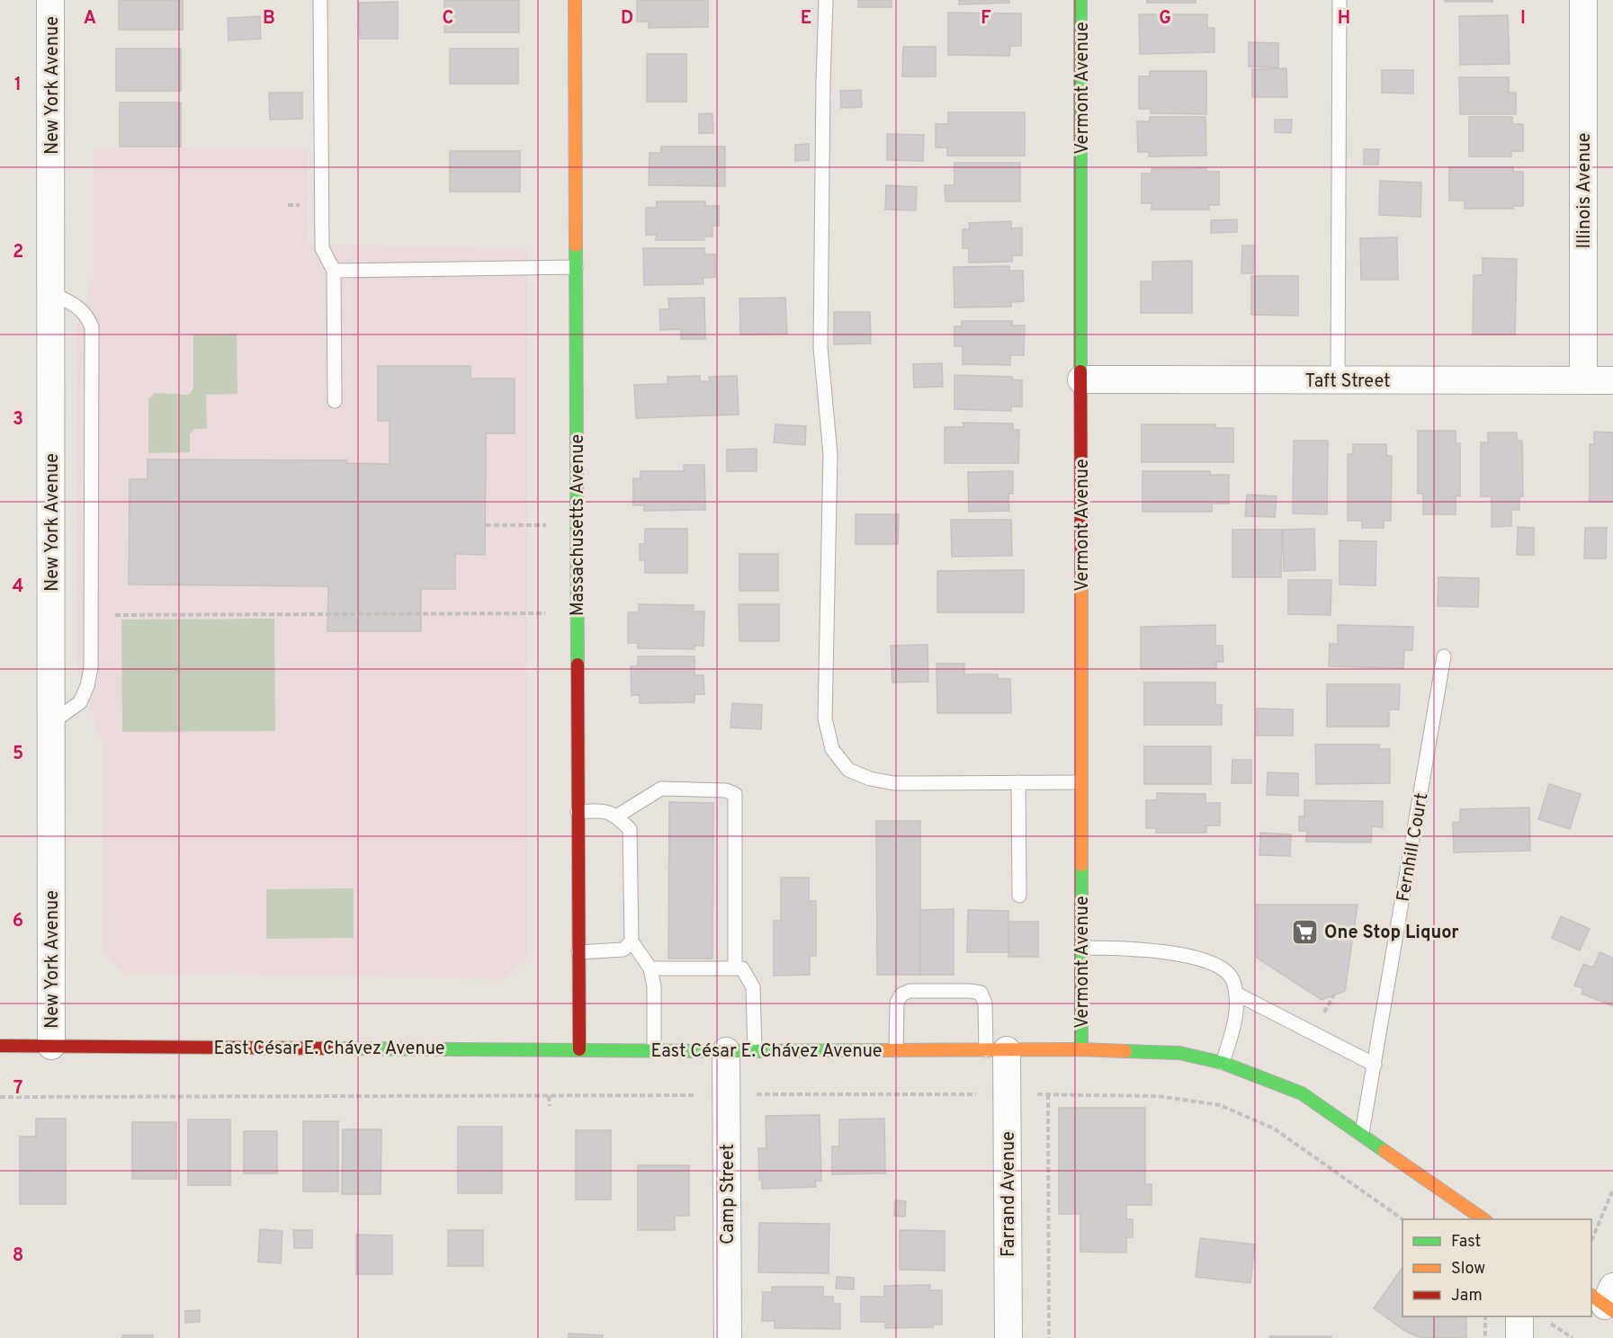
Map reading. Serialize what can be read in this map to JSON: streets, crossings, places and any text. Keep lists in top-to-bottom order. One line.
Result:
{"streets":{"street":["New York Avenue","Vermont Avenue","Illinois Avenue","Taft Street","Massachusetts Avenue","East César E. Chávez Avenue","Camp Street","Farrand Avenue"],"lane":["Fernhill Court"]},"crossings":[["New York Avenue","East César E. Chávez Avenue"],["Vermont Avenue","Taft Street"],["Vermont Avenue","East César E. Chávez Avenue"],["Illinois Avenue","Taft Street"],["Massachusetts Avenue","East César E. Chávez Avenue"],["Fernhill Court","East César E. Chávez Avenue"],["East César E. Chávez Avenue","Camp Street"],["East César E. Chávez Avenue","Farrand Avenue"]],"places":{"supermarket":["One Stop Liquor"]},"legend":["Fast","Slow","Jam"],"grid":{"columns":["A","B","C","D","E","F","G","H","I"],"rows":["1","2","3","4","5","6","7","8"]}}
